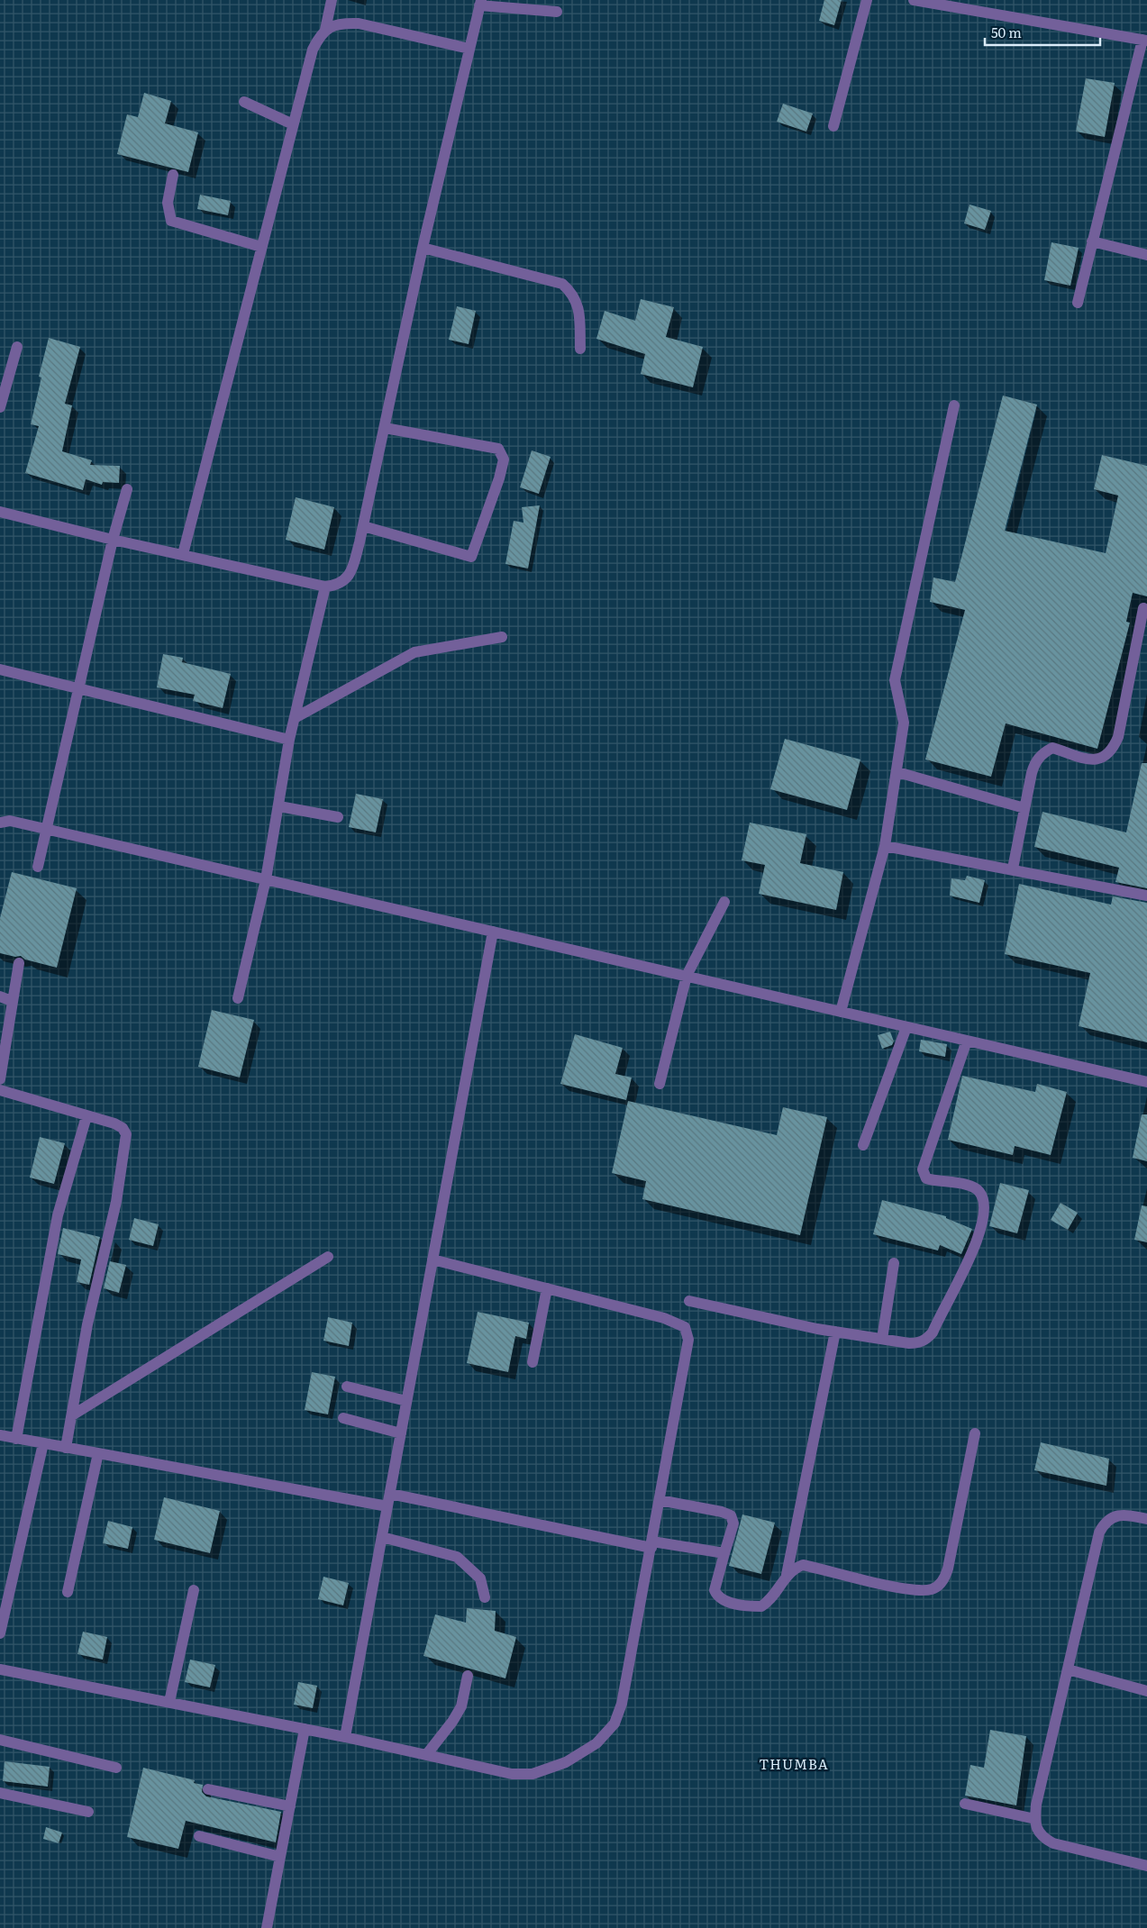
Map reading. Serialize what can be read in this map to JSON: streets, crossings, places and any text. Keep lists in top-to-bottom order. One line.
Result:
{"districts":["THUMBA"],"scale_bar":"50 m"}
